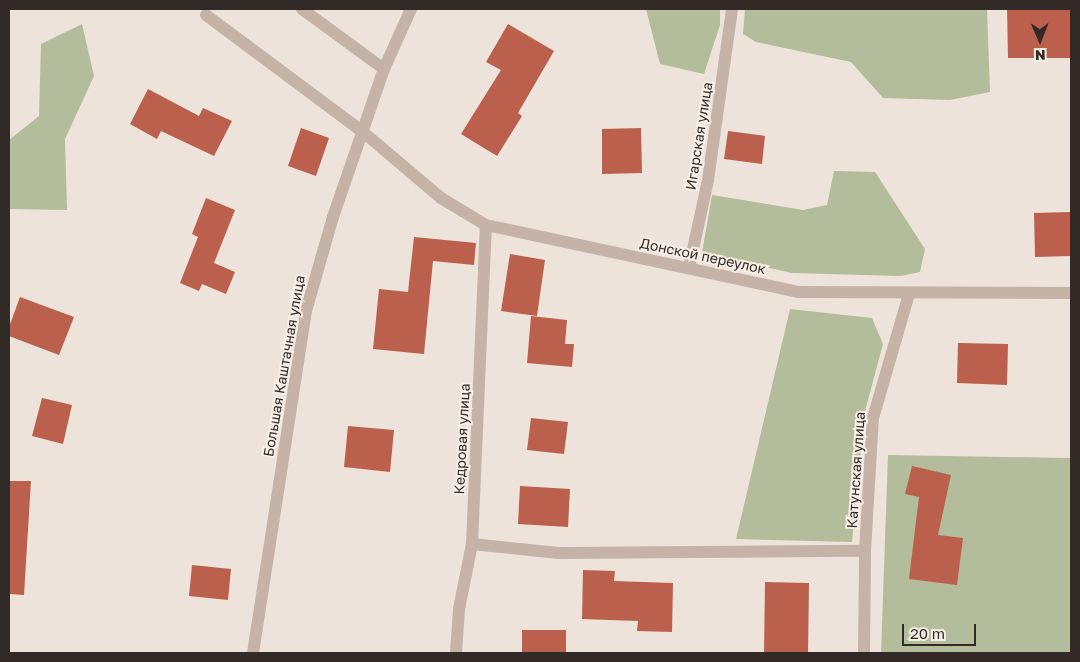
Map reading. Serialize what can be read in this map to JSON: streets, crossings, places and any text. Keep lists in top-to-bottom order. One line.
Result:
{"streets":{"street":["Игарская улица","Донской переулок","Большая Каштачная улица","Кедровая улица","Катунская улица"]},"crossings":[["Игарская улица","Донской переулок"],["Донской переулок","Большая Каштачная улица"],["Донской переулок","Кедровая улица"],["Донской переулок","Катунская улица"]],"scale_bar":"20 m","north":"bottom"}
